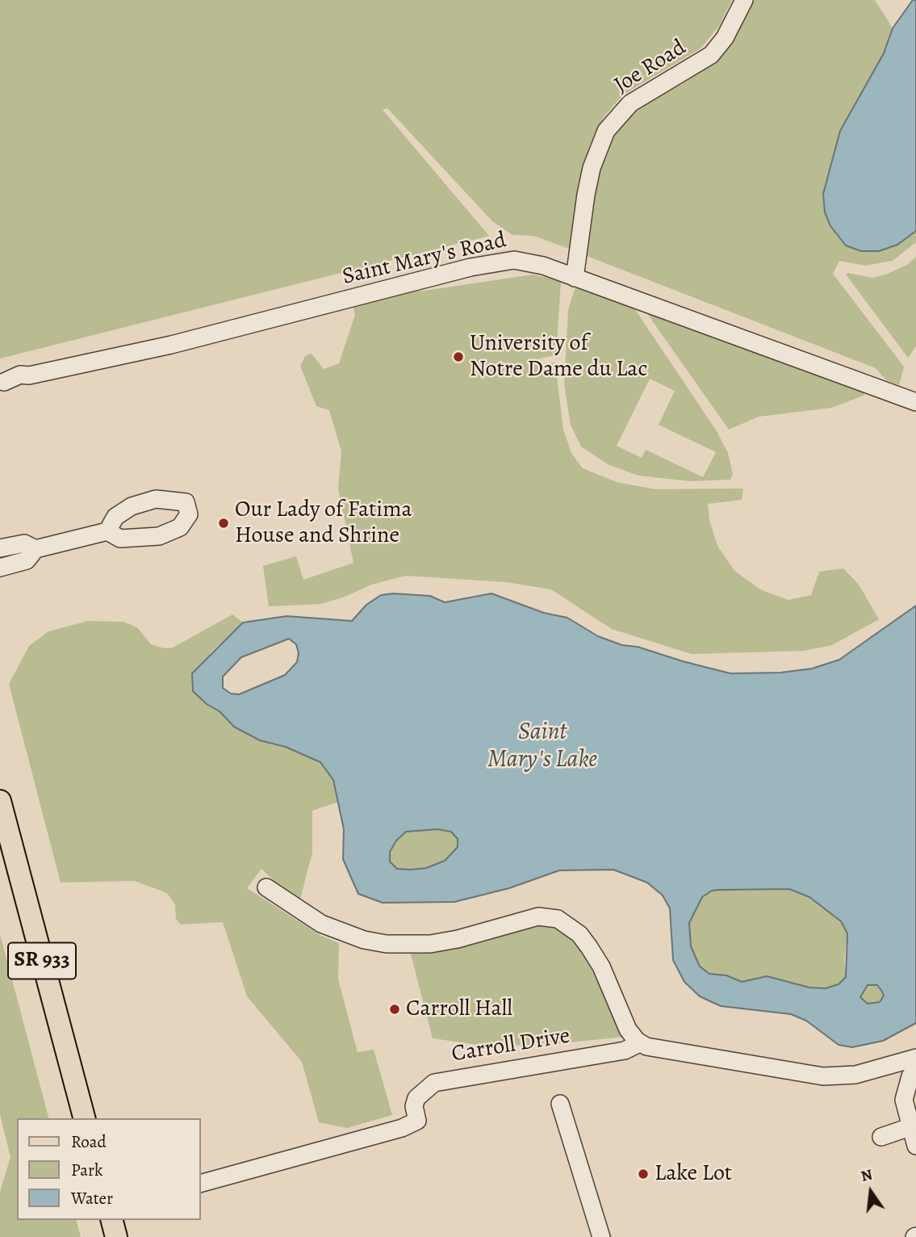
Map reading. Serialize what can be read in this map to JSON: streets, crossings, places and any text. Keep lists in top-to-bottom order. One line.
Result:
{"streets":{"main road":["SR 933"],"street":["Joe Road","Saint Mary's Road","Carroll Drive"]},"crossings":[["Joe Road","Saint Mary's Road"]],"water":["Saint Mary's Lake"],"places":["University of Notre Dame du Lac","Our Lady of Fatima House and Shrine","Carroll Hall","Lake Lot"],"legend":["Road","Park","Water"],"north":"top"}
